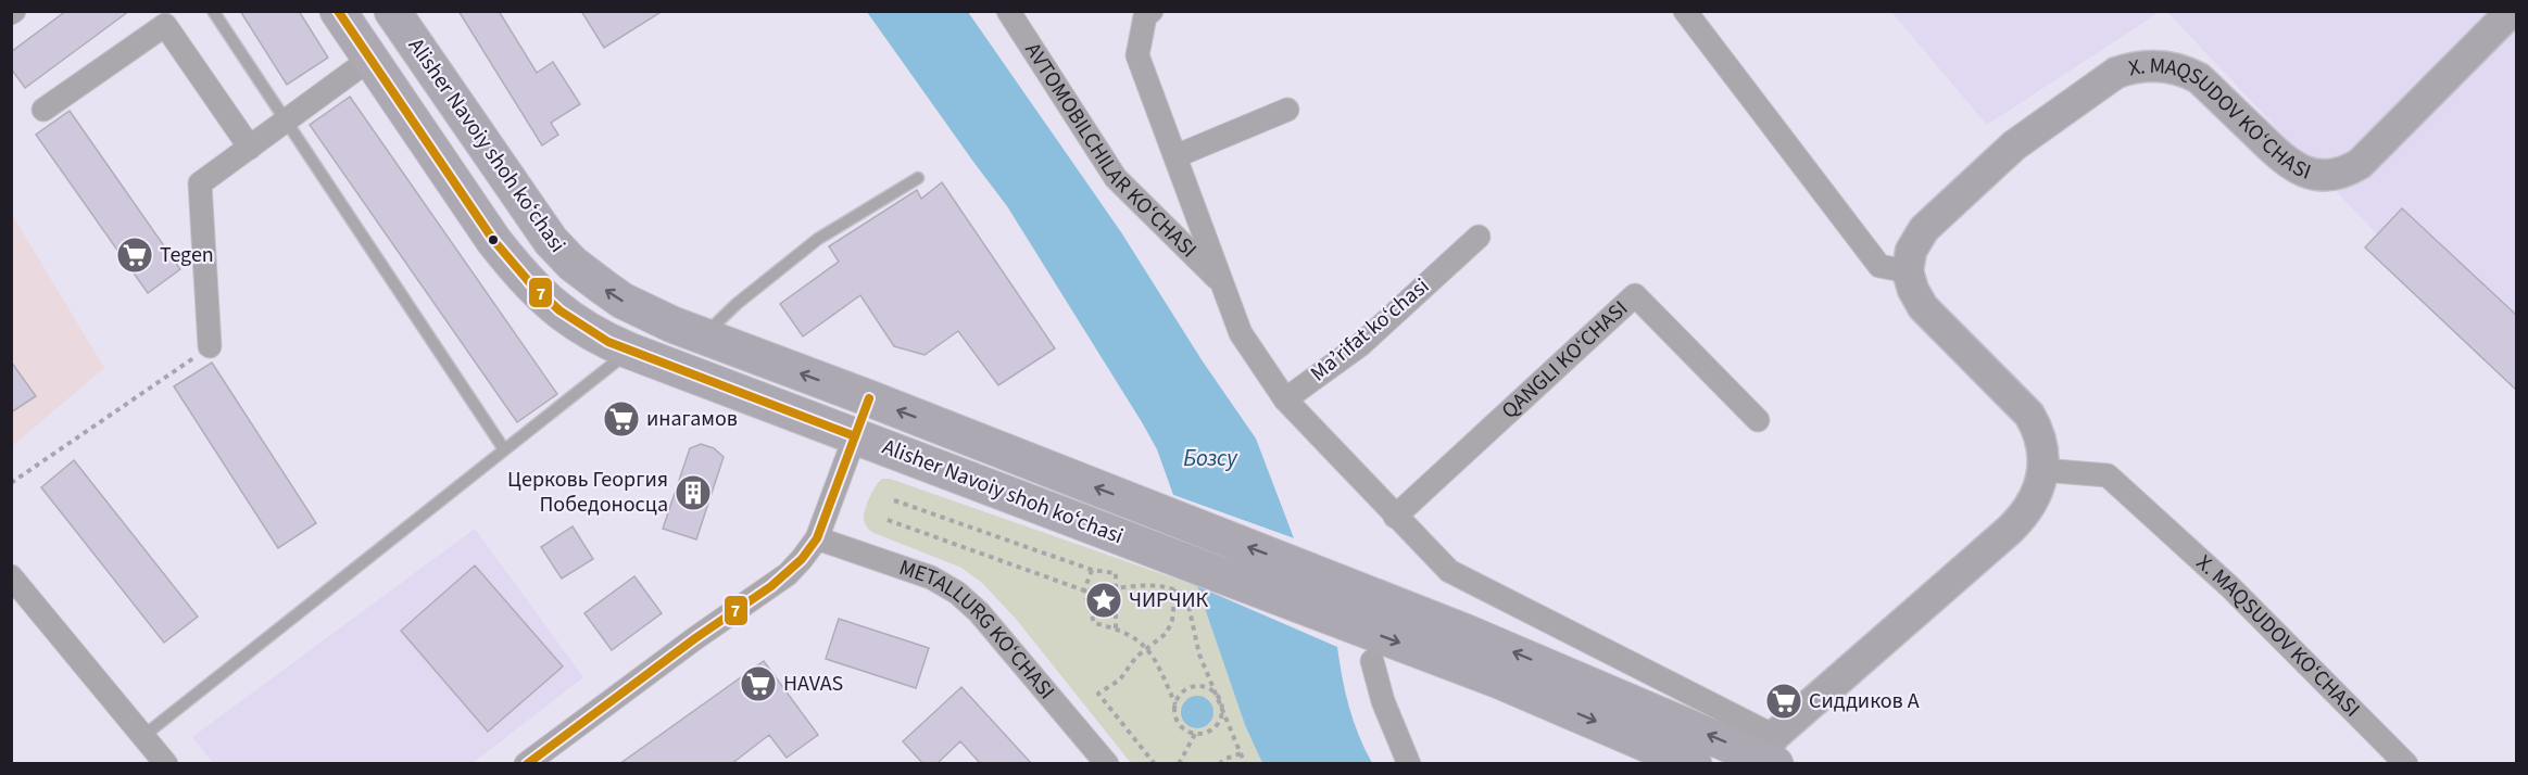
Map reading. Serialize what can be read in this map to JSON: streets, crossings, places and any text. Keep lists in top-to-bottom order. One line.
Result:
{"streets":{"main road":["Alisher Navoiy shoh koʻchasi"],"street":["X. MAQSUDOV KO‘CHASI","AVTOMOBILCHILAR KO‘CHASI","Maʼrifat ko‘chasi","QANGLI KO‘CHASI","METALLURG KO‘CHASI"]},"water":["Бозсу"],"places":{"supermarket":["Tegen","инагамов","HAVAS","Сиддиков А"],"building":["Церковь Георгия Победоносца"],"place":["ЧИРЧИК"]},"lines":["transit line 7"]}
